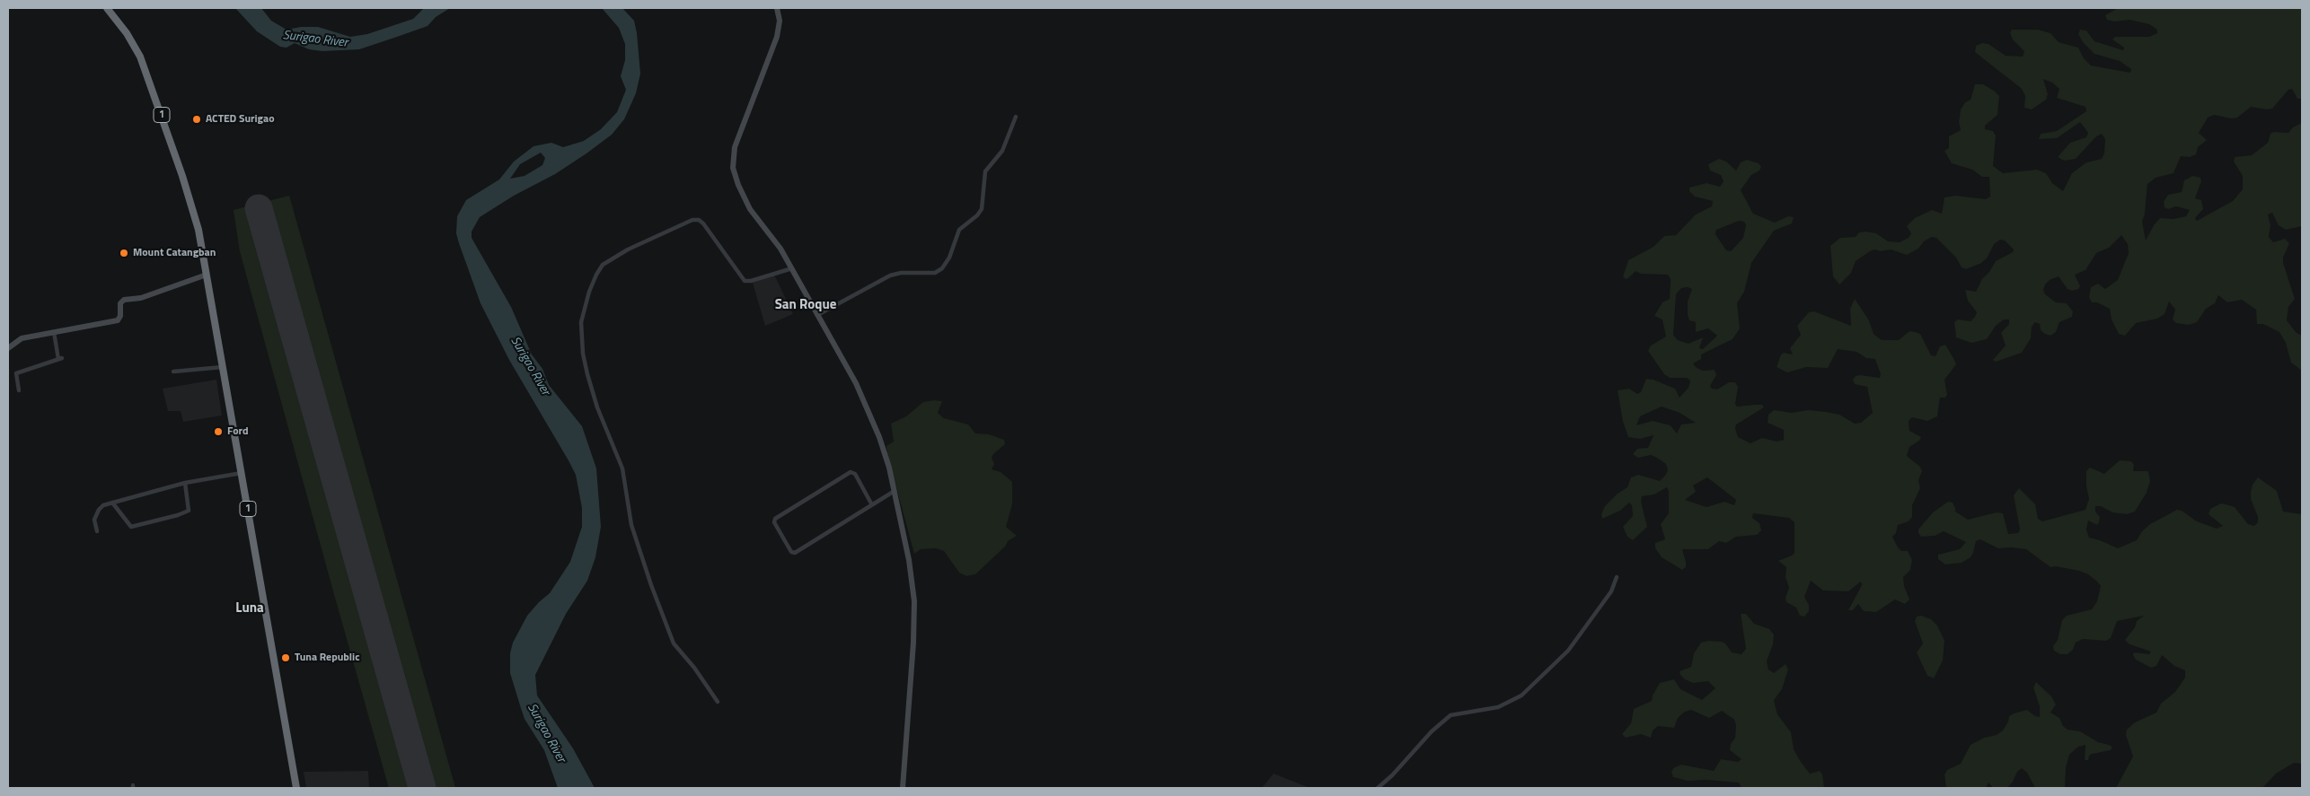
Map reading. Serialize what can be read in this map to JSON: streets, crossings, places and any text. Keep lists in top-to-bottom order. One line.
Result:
{"streets":{"highway":["1"]},"districts":["San Roque","Luna"],"water":["Surigao River"],"places":["ACTED Surigao","Mount Catangban","Ford","Tuna Republic"]}
